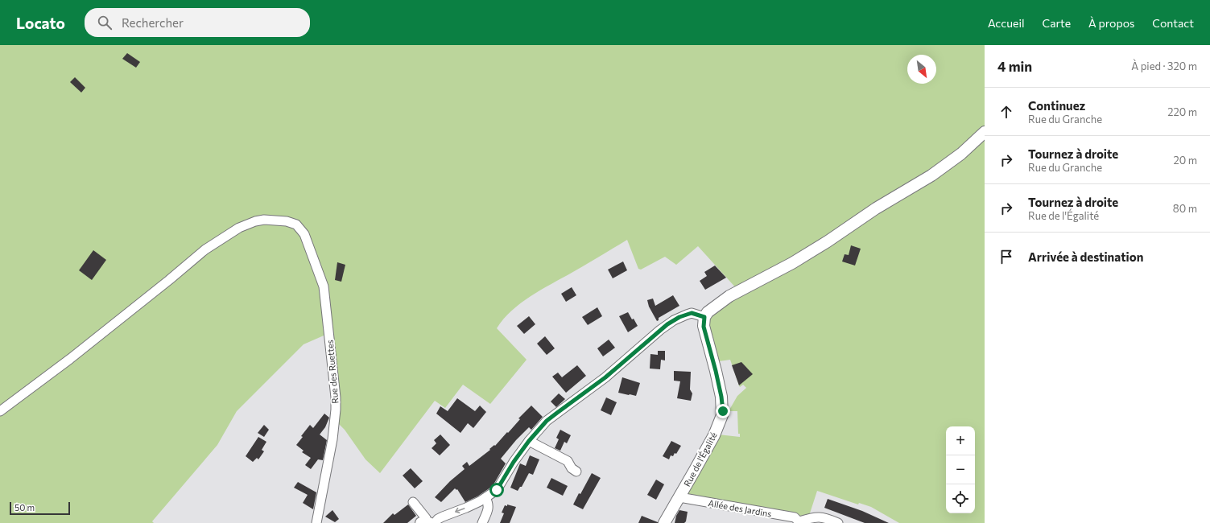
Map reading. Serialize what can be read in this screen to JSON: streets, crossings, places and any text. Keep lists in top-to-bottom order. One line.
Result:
{"streets":{"street":["Rue des Ruettes","Rue de l'Égalité","Allée des Jardins"]},"crossings":[["Rue de l'Égalité","Allée des Jardins"]],"scale_bar":"50 m","north":"bottom right","page":{"header":"Locato","search":"Rechercher","nav":["Accueil","Carte","À propos","Contact"],"heading":["4 min","À pied · 320 m"],"list":[["Continuez","Rue du Granche","220 m"],["Tournez à droite","Rue du Granche","20 m"],["Tournez à droite","Rue de l'Égalité","80 m"],"Arrivée à destination"],"map_buttons":["+","−"],"scale":"50 m"}}
